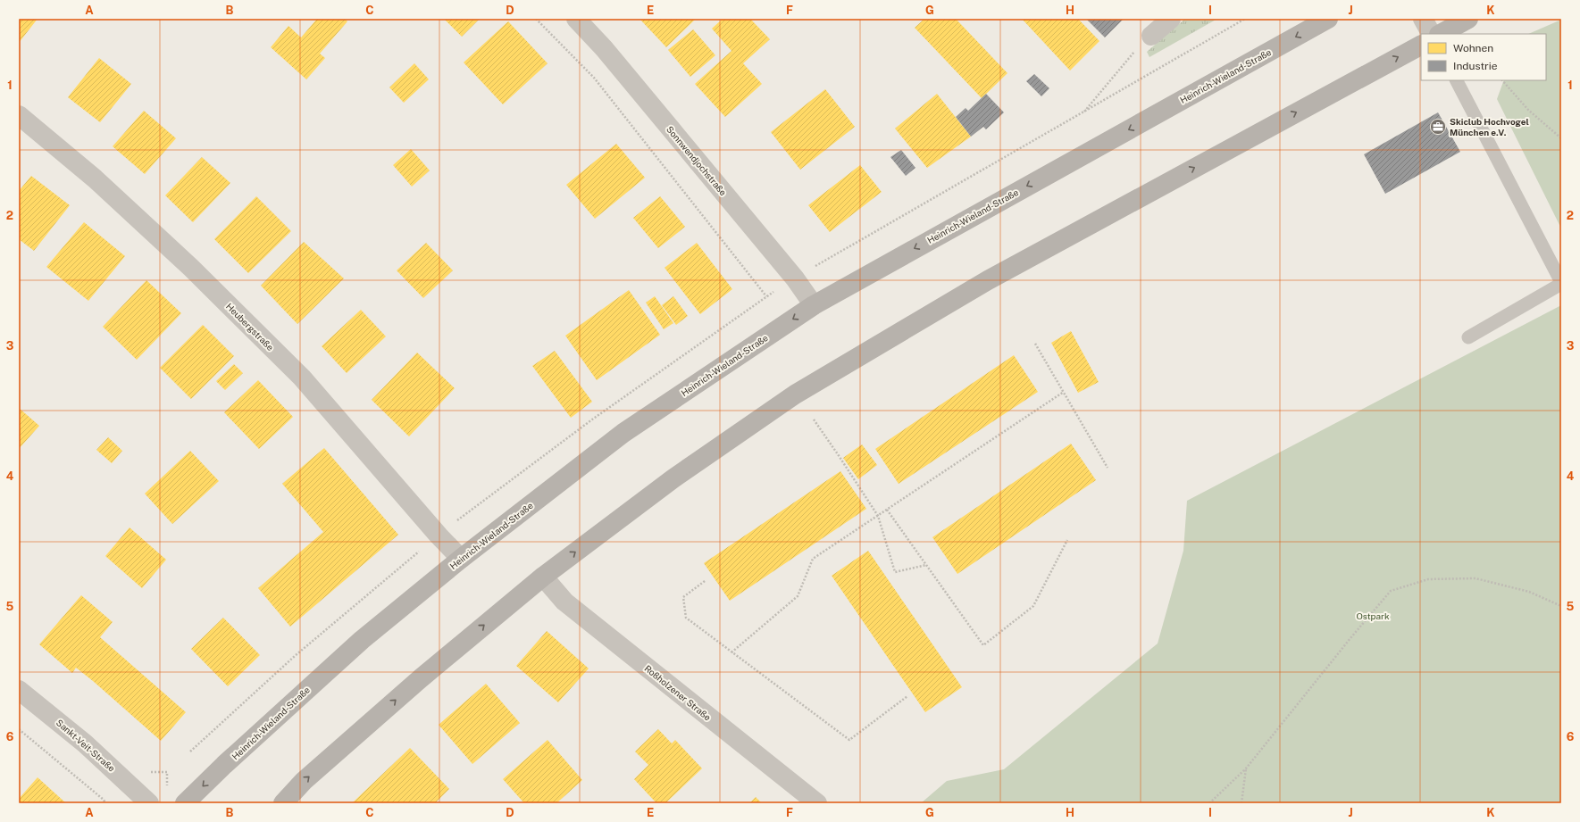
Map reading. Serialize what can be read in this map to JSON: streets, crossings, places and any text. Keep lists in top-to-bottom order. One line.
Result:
{"streets":{"main road":["Heinrich-Wieland-Straße"],"street":["Sonnwendjochstraße","Heubergstraße","Roßholzener Straße","Sankt-Veit-Straße"]},"crossings":[["Heinrich-Wieland-Straße","Sonnwendjochstraße"],["Heinrich-Wieland-Straße","Heubergstraße"]],"parks":["Ostpark"],"places":{"office":["Skiclub Hochvogel München e.V."]},"legend":["Wohnen","Industrie"],"grid":{"columns":["A","B","C","D","E","F","G","H","I","J","K"],"rows":["1","2","3","4","5","6"]}}
